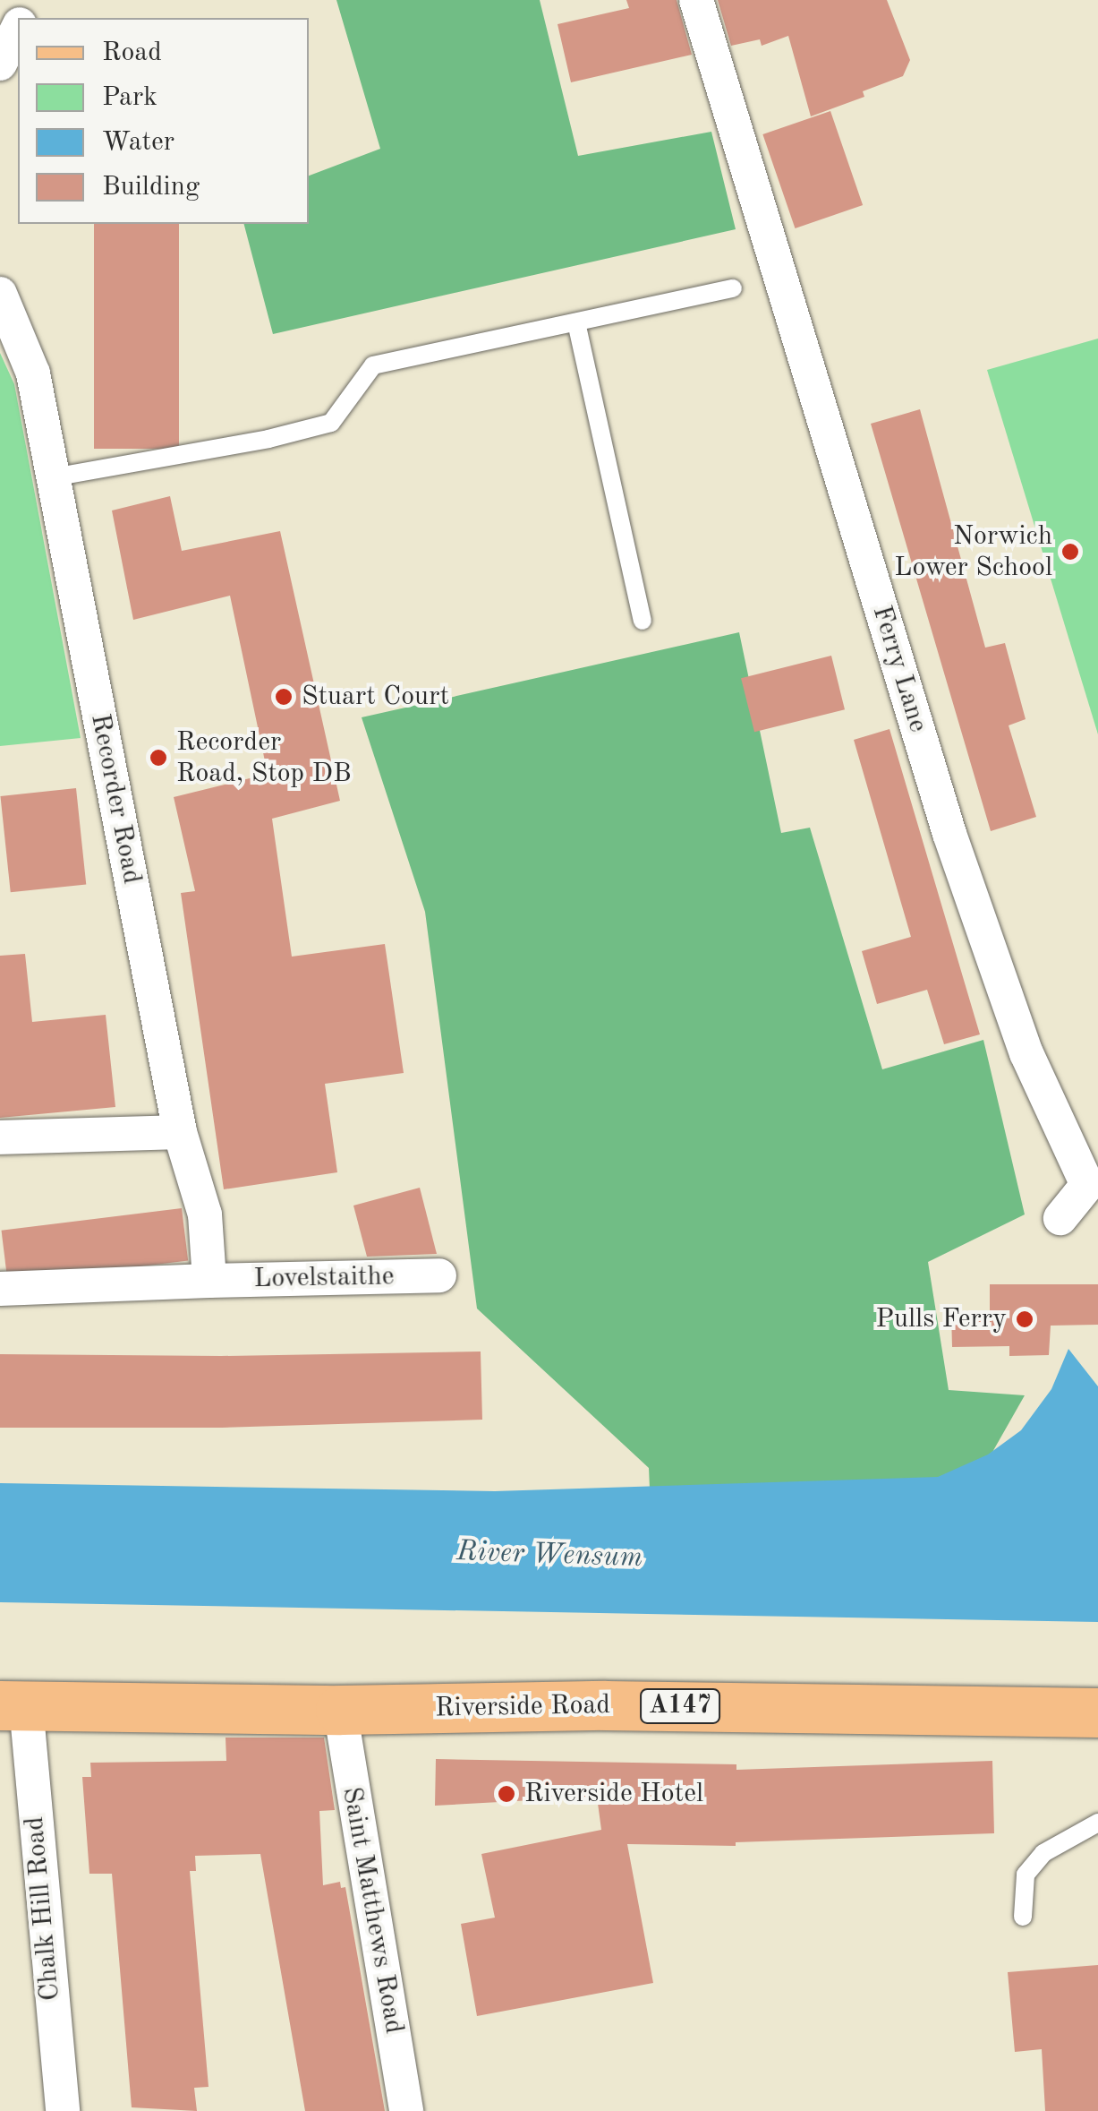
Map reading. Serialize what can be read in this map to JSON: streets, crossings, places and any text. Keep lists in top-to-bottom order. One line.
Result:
{"streets":{"main road":["A147","Riverside Road"],"street":["Ferry Lane","Recorder Road","Lovelstaithe","Chalk Hill Road","Saint Matthews Road"]},"crossings":[["Riverside Road","Chalk Hill Road"],["Riverside Road","Saint Matthews Road"]],"water":["River Wensum"],"places":["Norwich Lower School","Stuart Court","Recorder Road, Stop DB","Pulls Ferry","Riverside Hotel"],"legend":["Road","Park","Water","Building"]}
